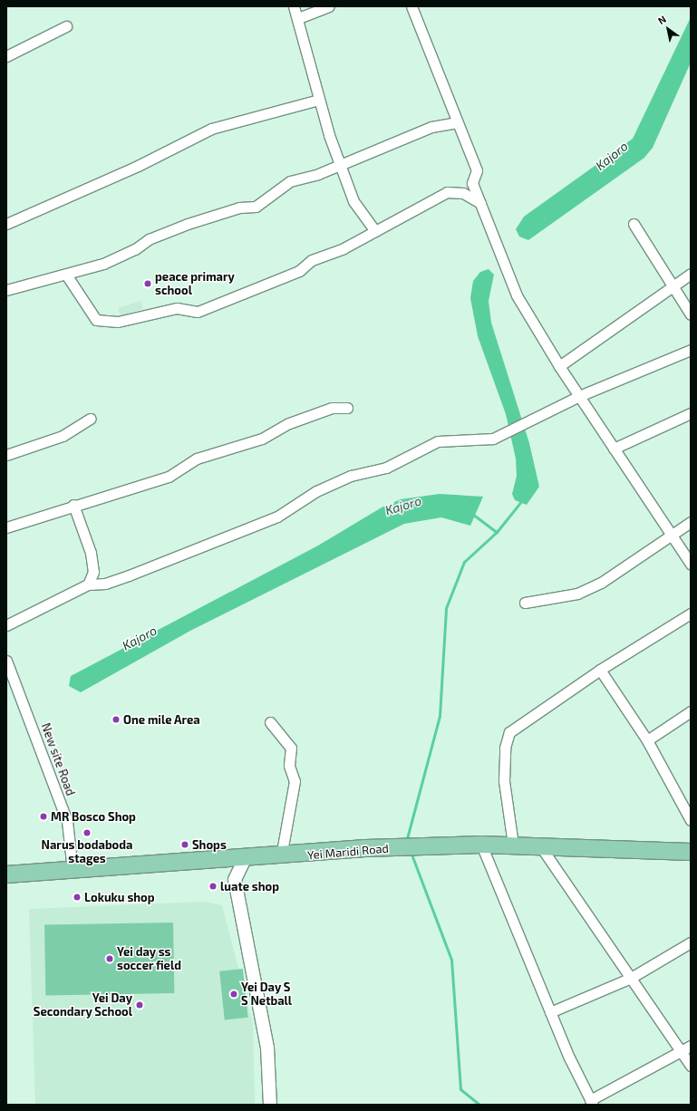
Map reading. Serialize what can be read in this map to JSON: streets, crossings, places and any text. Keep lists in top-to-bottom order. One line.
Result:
{"streets":{"main road":["Yei Maridi Road"],"street":["New site Road"]},"crossings":[["New site Road","Yei Maridi Road"]],"water":["Kajoro"],"places":["peace primary school","One mile Area","MR Bosco Shop","Narus bodaboda stages","Shops","luate shop","Lokuku shop","Yei day ss soccer field","Yei Day S S Netball","Yei Day Secondary School"],"north":"top left"}
